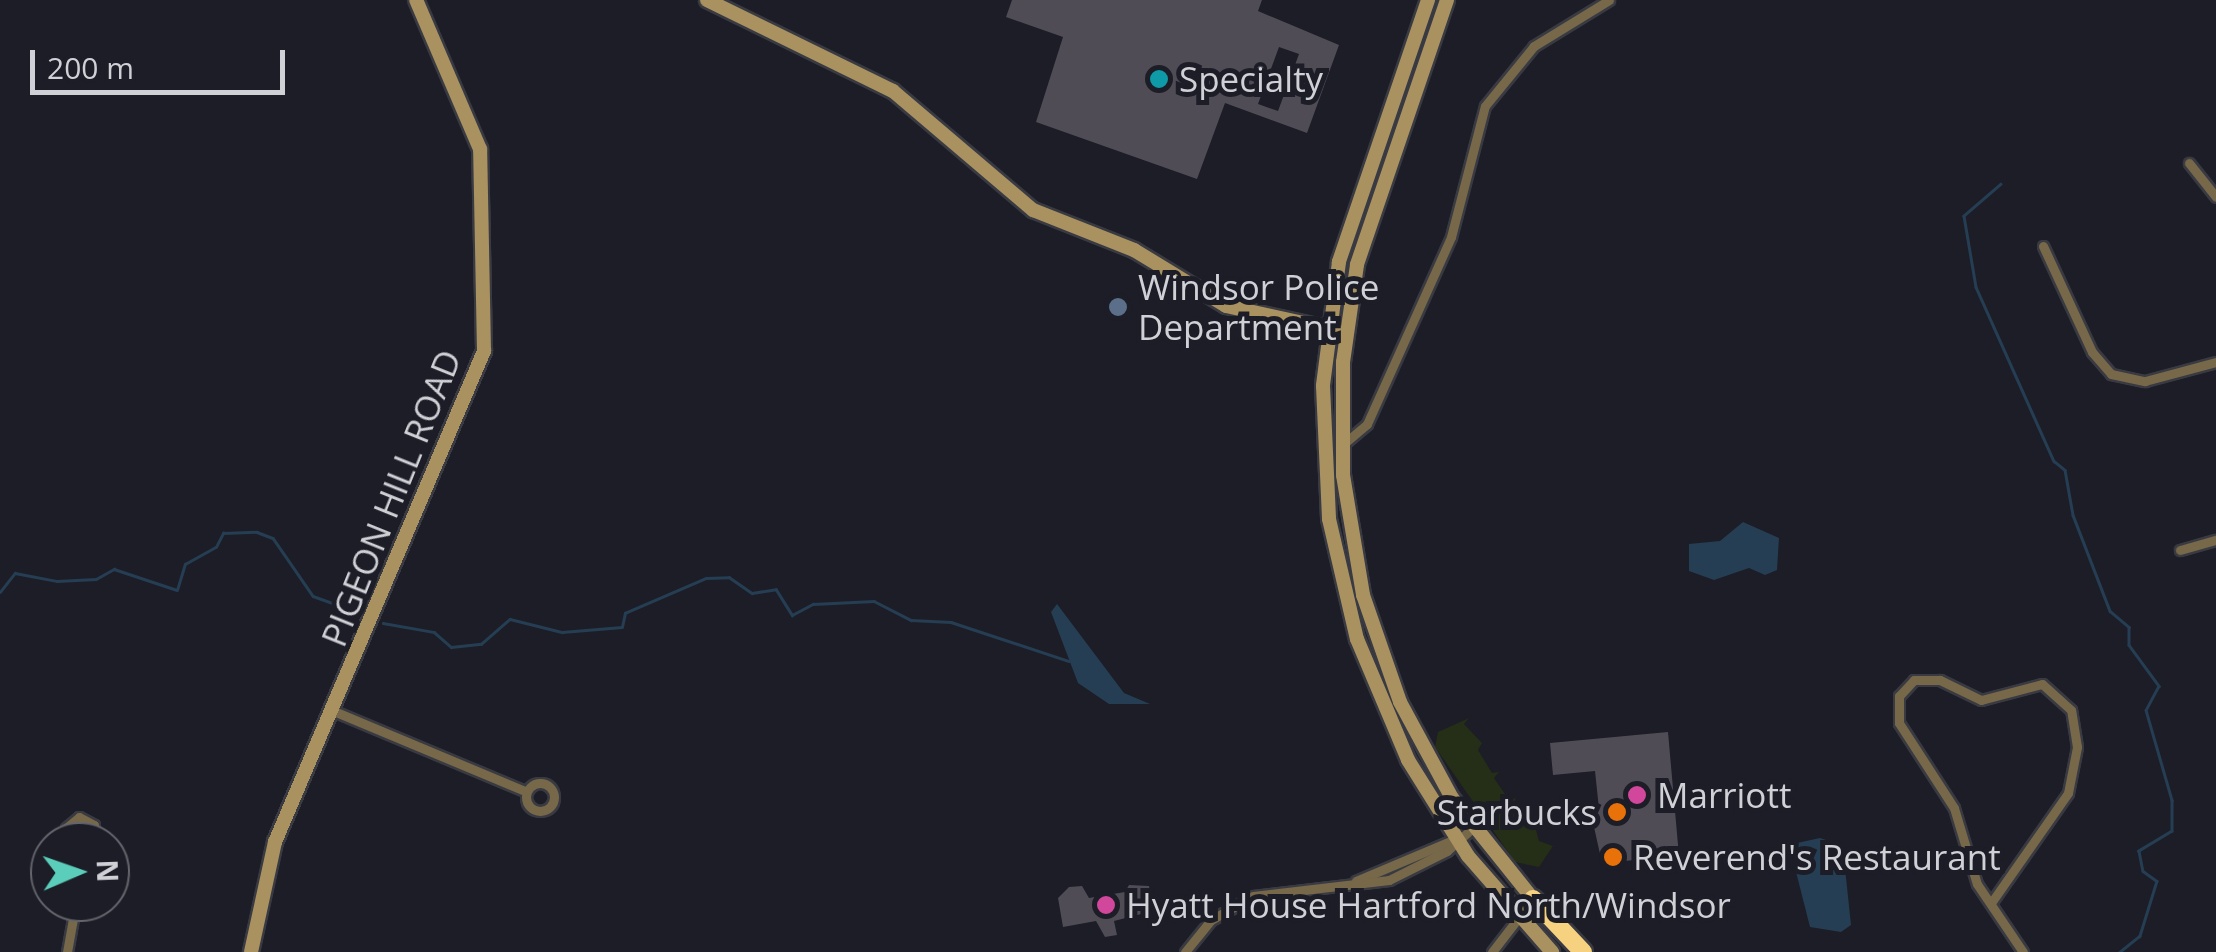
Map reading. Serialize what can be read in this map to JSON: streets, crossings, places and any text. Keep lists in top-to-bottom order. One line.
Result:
{"streets":{"main road":["PIGEON HILL ROAD"]},"places":["Specialty","Windsor Police Department","Marriott","Starbucks","Reverend's Restaurant","Hyatt House Hartford North/Windsor"],"scale_bar":"200 m","north":"right"}
